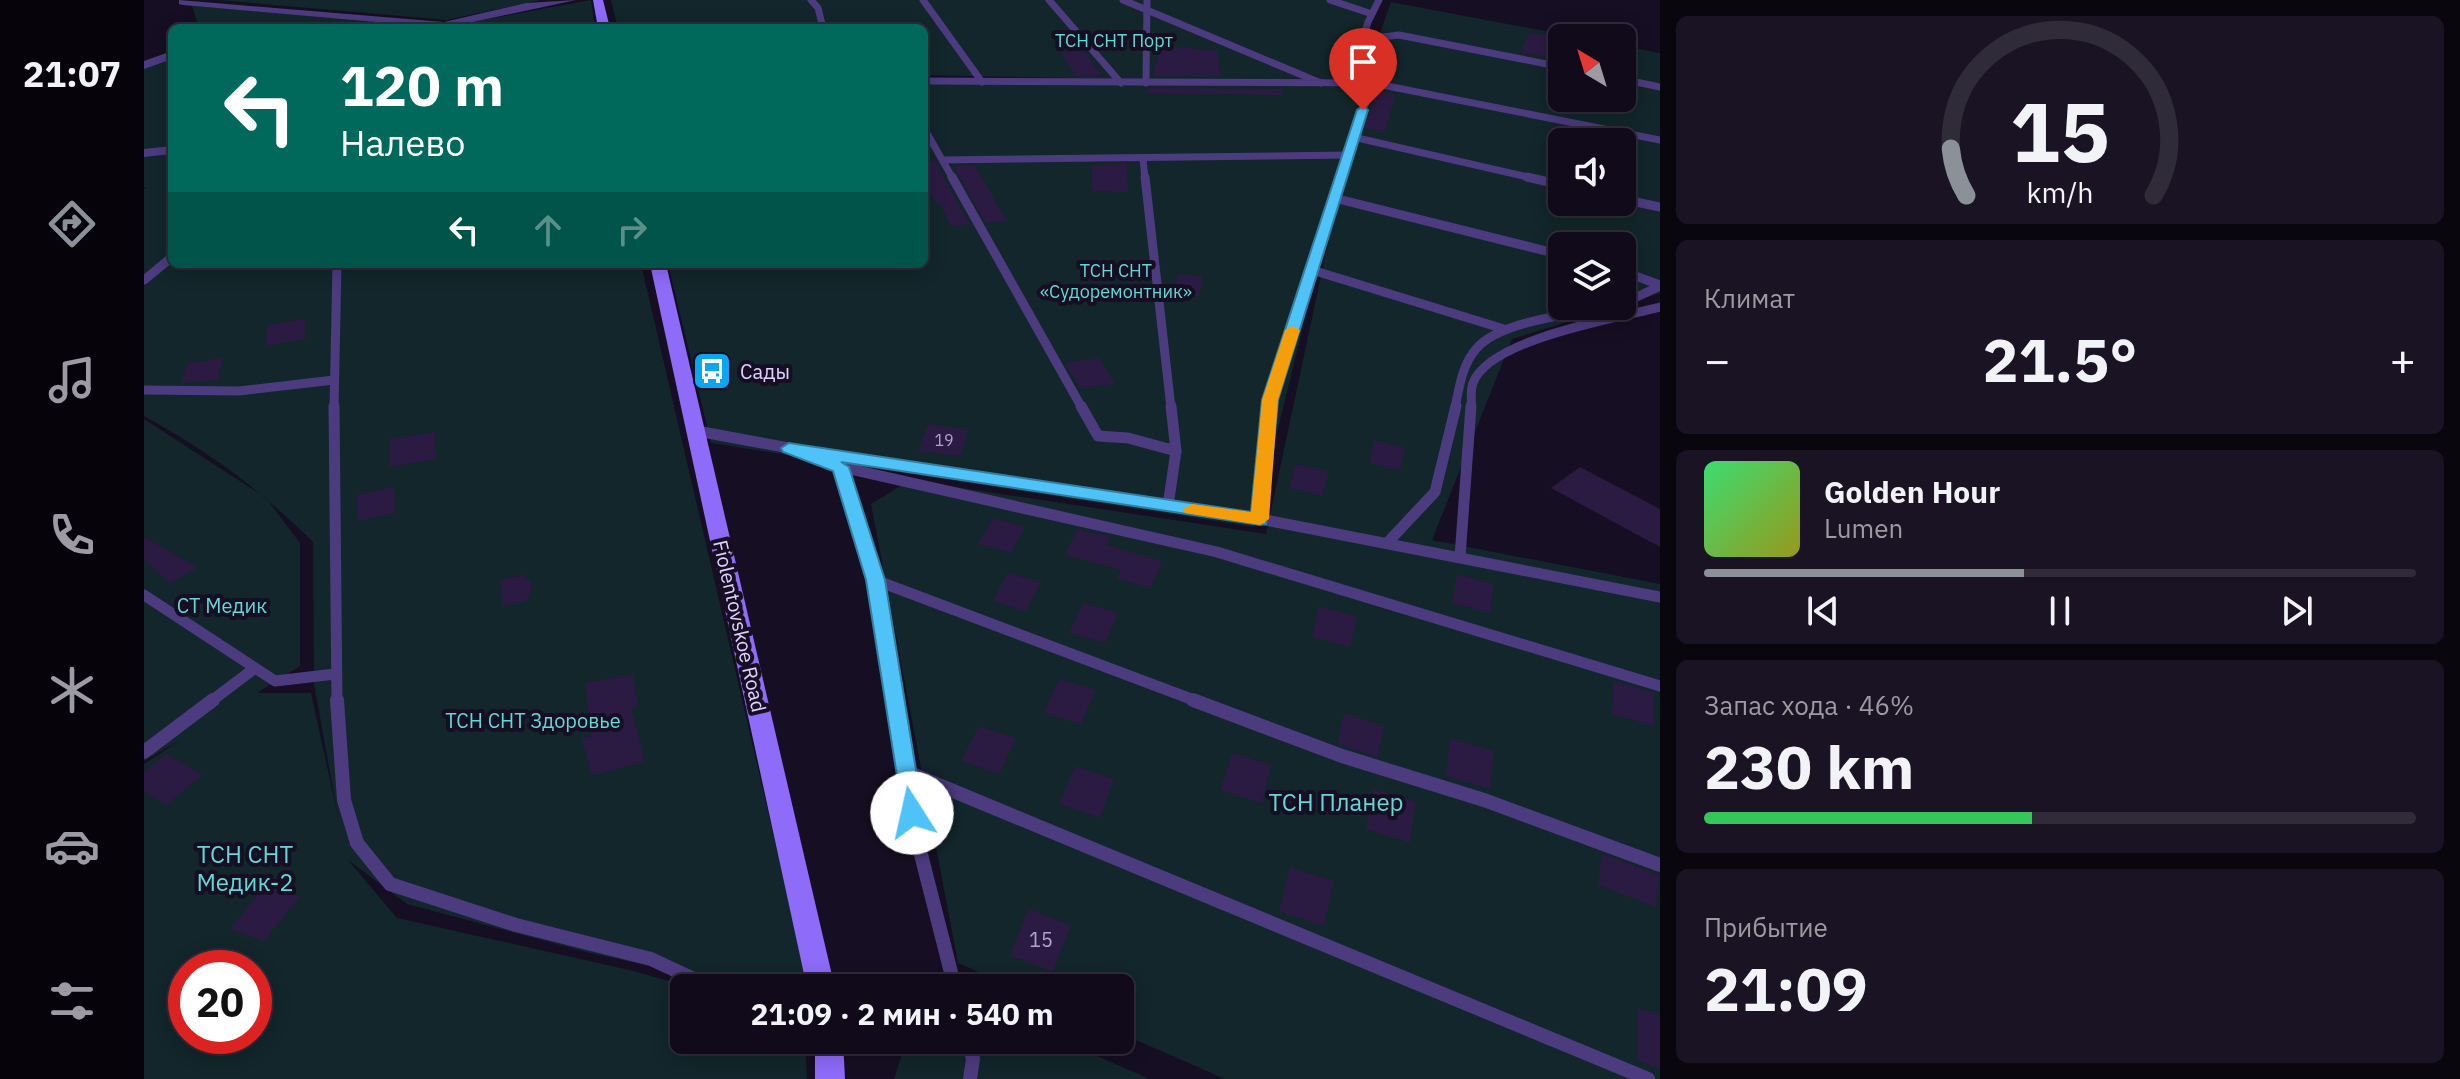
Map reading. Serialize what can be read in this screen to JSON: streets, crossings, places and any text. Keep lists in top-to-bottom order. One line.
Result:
{"streets":{"main road":["Fiolentovskoe Road"]},"parks":["ТСН СНТ Порт","ТСН СНТ «Судоремонтник»","СТ Медик","ТСН СНТ Здоровье","ТСН Планер","ТСН СНТ Медик-2"],"places":{"bus stop":["Сады"]},"house_numbers":["19","15"],"north":"top left","page":{"tabs":"21:07","turn":["120 m","Налево"],"tile":["Климат",["Запас хода · 46%","230 km"],["Прибытие","21:09"]],"heat":["−","21.5°","+"],"song":["Golden Hour","Lumen"],"limit":"20","trip":"21:09 · 2 мин · 540 m","gauge":["15","km/h"]}}
